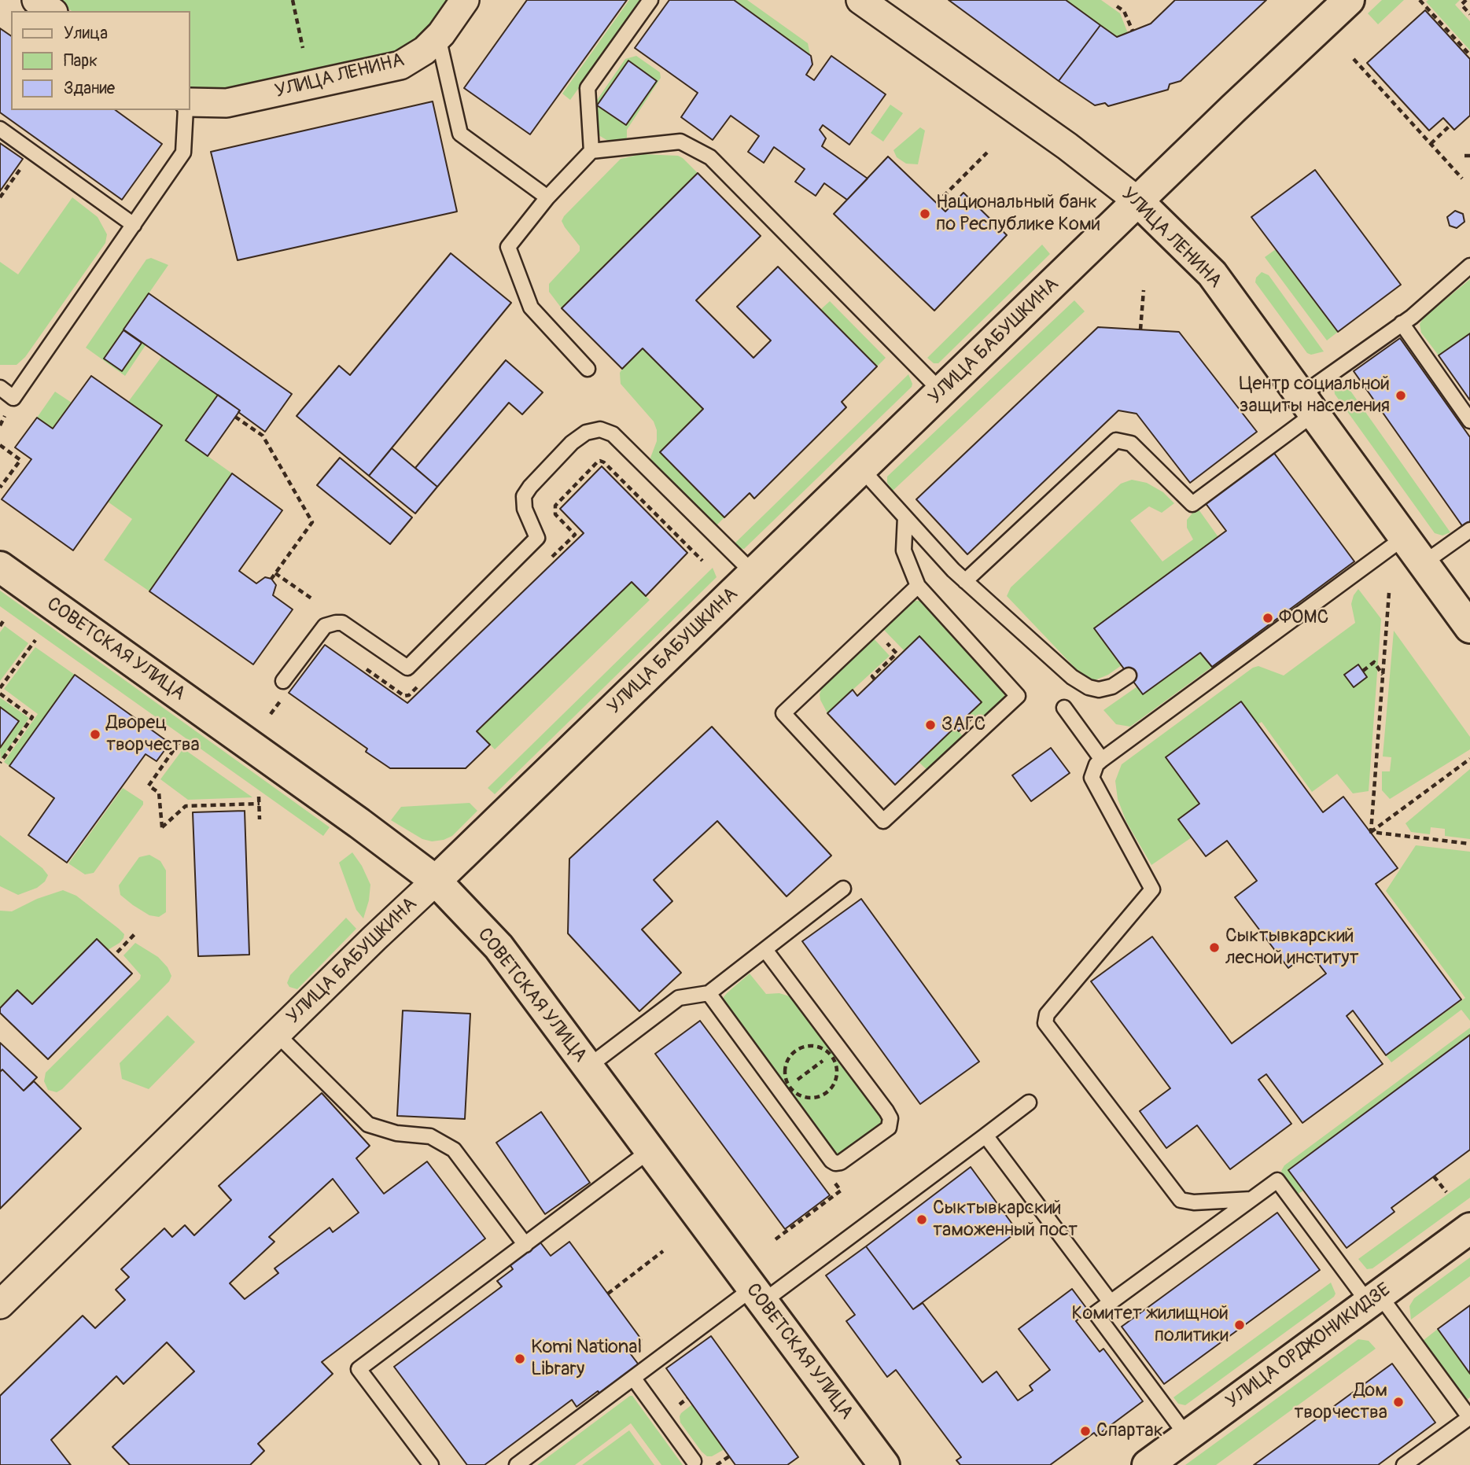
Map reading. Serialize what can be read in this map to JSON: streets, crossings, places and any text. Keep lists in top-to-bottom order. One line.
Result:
{"streets":{"street":["УЛИЦА ЛЕНИНА","УЛИЦА БАБУШКИНА","СОВЕТСКАЯ УЛИЦА","УЛИЦА ОРДЖОНИКИДЗЕ"]},"crossings":[["УЛИЦА ЛЕНИНА","УЛИЦА БАБУШКИНА"],["УЛИЦА БАБУШКИНА","СОВЕТСКАЯ УЛИЦА"]],"places":["Национальный банк по Республике Коми","Центр социальной защиты населения","ФОМС","ЗАГС","Дворец творчества","Сыктывкарский лесной институт","Сыктывкарский таможенный пост","Комитет жилищной политики","Komi National Library","Дом творчества","Спартак"],"legend":["Улица","Парк","Здание"]}
